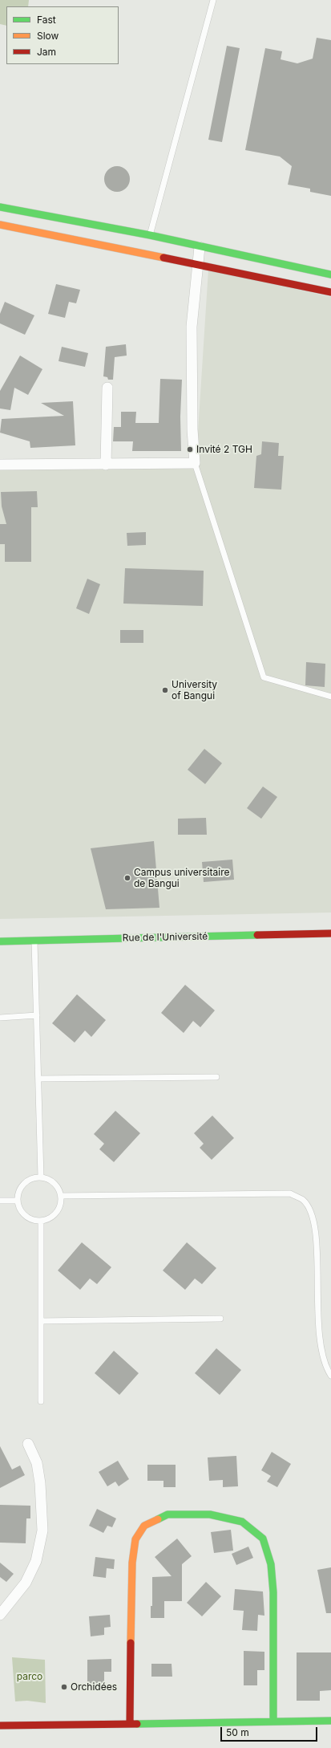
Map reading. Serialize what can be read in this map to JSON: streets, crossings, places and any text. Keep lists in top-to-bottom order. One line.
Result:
{"streets":{"street":["Rue de l'Université"]},"parks":["parco"],"places":["Invité 2 TGH","University of Bangui","Campus universitaire de Bangui","Orchidées"],"legend":["Fast","Slow","Jam"],"scale_bar":"50 m"}
